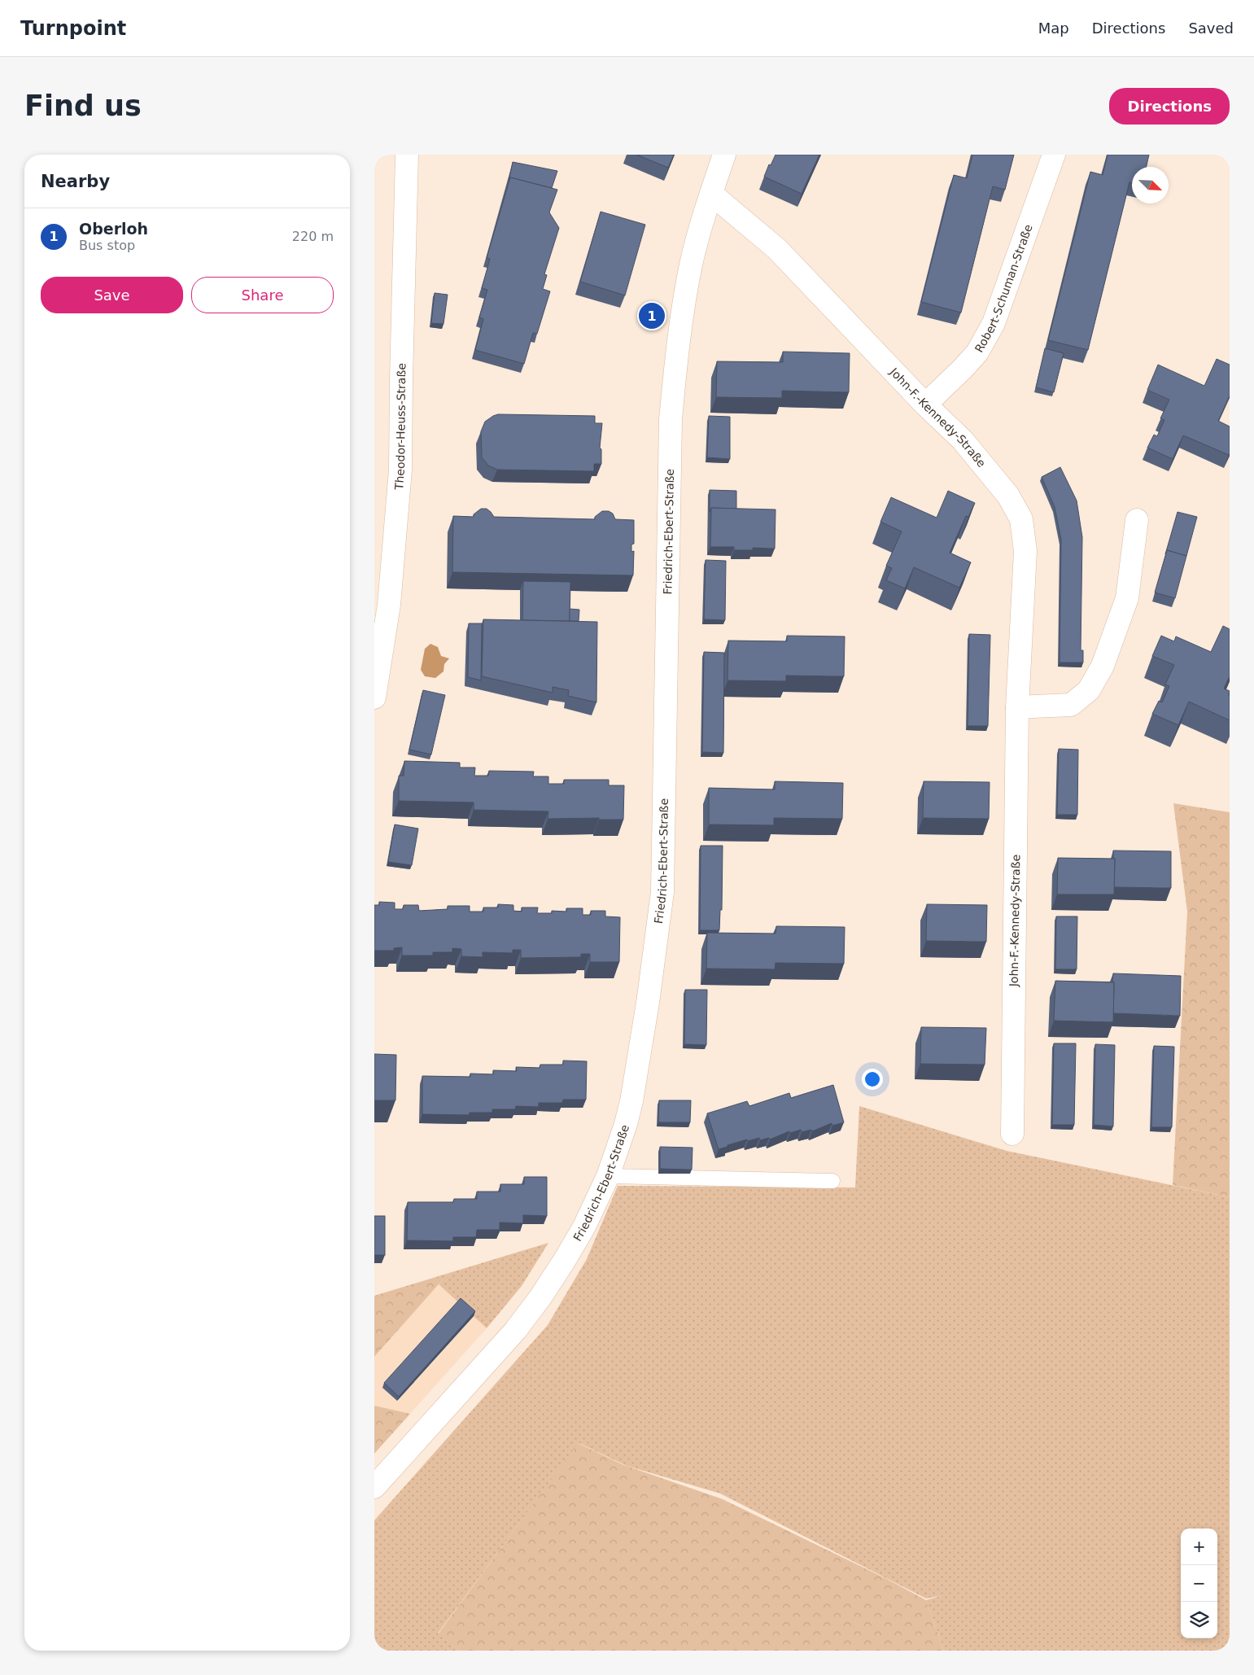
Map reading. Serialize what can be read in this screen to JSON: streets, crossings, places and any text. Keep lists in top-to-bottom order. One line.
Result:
{"streets":{"street":["Robert-Schuman-Straße","John-F.-Kennedy-Straße","Theodor-Heuss-Straße","Friedrich-Ebert-Straße"]},"crossings":[["Robert-Schuman-Straße","John-F.-Kennedy-Straße"],["John-F.-Kennedy-Straße","Friedrich-Ebert-Straße"]],"north":"bottom right","page":{"header":"Turnpoint","nav":["Map","Directions","Saved"],"buttons":["Directions",["Save","Share"]],"title":"Find us","heading":"Nearby","list":[{"mark":"1","name":"Oberloh","note":"Bus stop","value":"220 m"}],"pins":"1","map_buttons":["+","−"]}}
